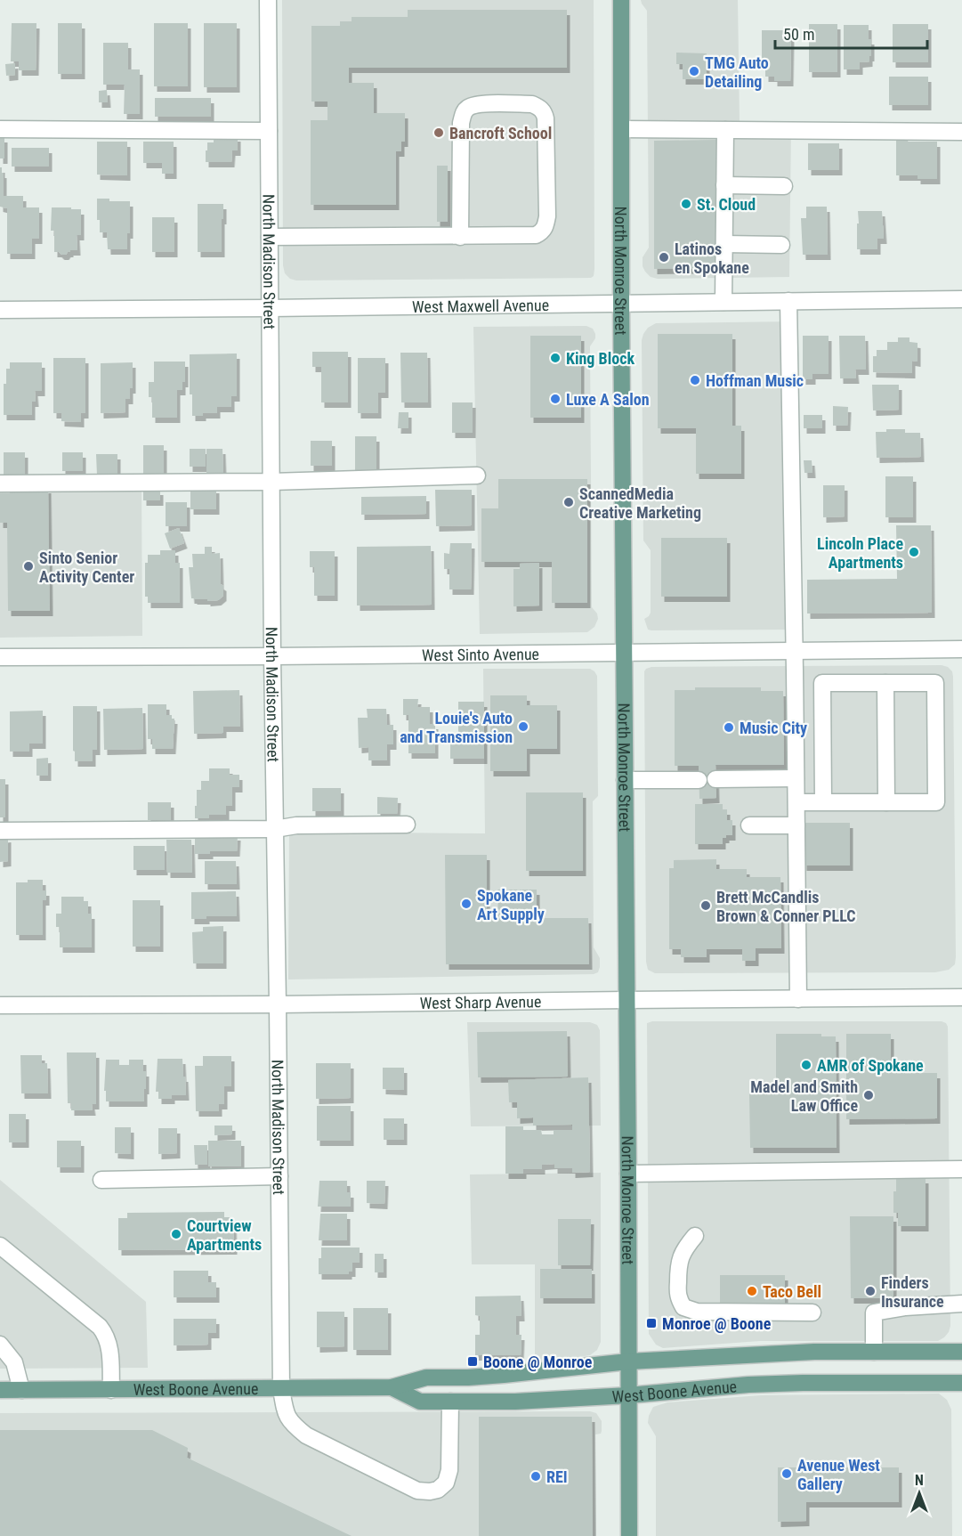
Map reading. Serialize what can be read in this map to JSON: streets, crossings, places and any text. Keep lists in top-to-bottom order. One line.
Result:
{"streets":{"main road":["North Monroe Street","West Boone Avenue"],"street":["North Madison Street","West Maxwell Avenue","West Sinto Avenue","West Sharp Avenue"]},"crossings":[["North Madison Street","West Maxwell Avenue"],["North Madison Street","West Sinto Avenue"],["North Madison Street","West Sharp Avenue"],["North Madison Street","West Boone Avenue"],["North Monroe Street","West Maxwell Avenue"],["North Monroe Street","West Sinto Avenue"],["North Monroe Street","West Sharp Avenue"],["North Monroe Street","West Boone Avenue"]],"places":{"other":["TMG Auto Detailing","Bancroft School","St. Cloud","Latinos en Spokane","King Block","Hoffman Music","Luxe A Salon","ScannedMedia Creative Marketing","Lincoln Place Apartments","Sinto Senior Activity Center","Louie's Auto and Transmission","Music City","Spokane Art Supply","Brett McCandlis Brown & Conner PLLC","AMR of Spokane","Madel and Smith Law Office","Courtview Apartments","Taco Bell","Finders Insurance","Avenue West Gallery","REI"],"transit":["Monroe @ Boone","Boone @ Monroe"]},"scale_bar":"50 m","north":"top"}
